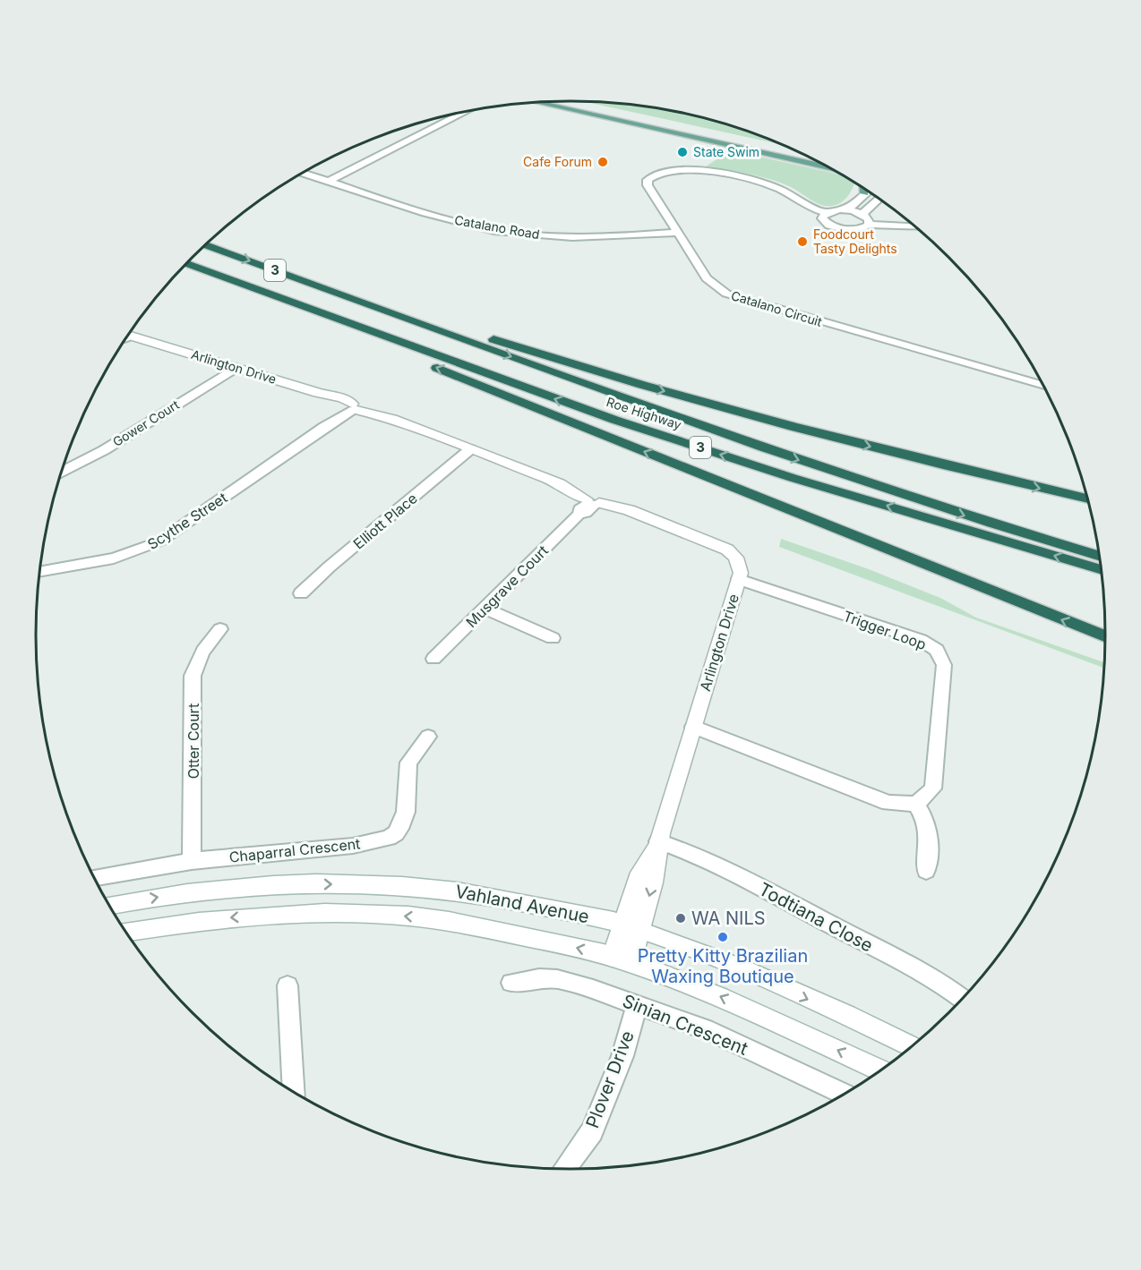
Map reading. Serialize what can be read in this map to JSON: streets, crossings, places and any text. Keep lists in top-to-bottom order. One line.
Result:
{"streets":{"highway":["3","Roe Highway"],"street":["Catalano Road","Catalano Circuit","Arlington Drive","Gower Court","Scythe Street","Elliott Place","Musgrave Court","Trigger Loop","Otter Court","Chaparral Crescent","Vahland Avenue","Todtiana Close","Sinian Crescent","Plover Drive"]},"crossings":[["Catalano Road","Catalano Circuit"],["Arlington Drive","Gower Court"],["Arlington Drive","Scythe Street"],["Arlington Drive","Elliott Place"],["Arlington Drive","Musgrave Court"],["Arlington Drive","Trigger Loop"],["Arlington Drive","Vahland Avenue"],["Arlington Drive","Todtiana Close"],["Otter Court","Chaparral Crescent"],["Sinian Crescent","Plover Drive"]],"places":["State Swim","Cafe Forum","Foodcourt Tasty Delights","WA NILS","Pretty Kitty Brazilian Waxing Boutique"]}
